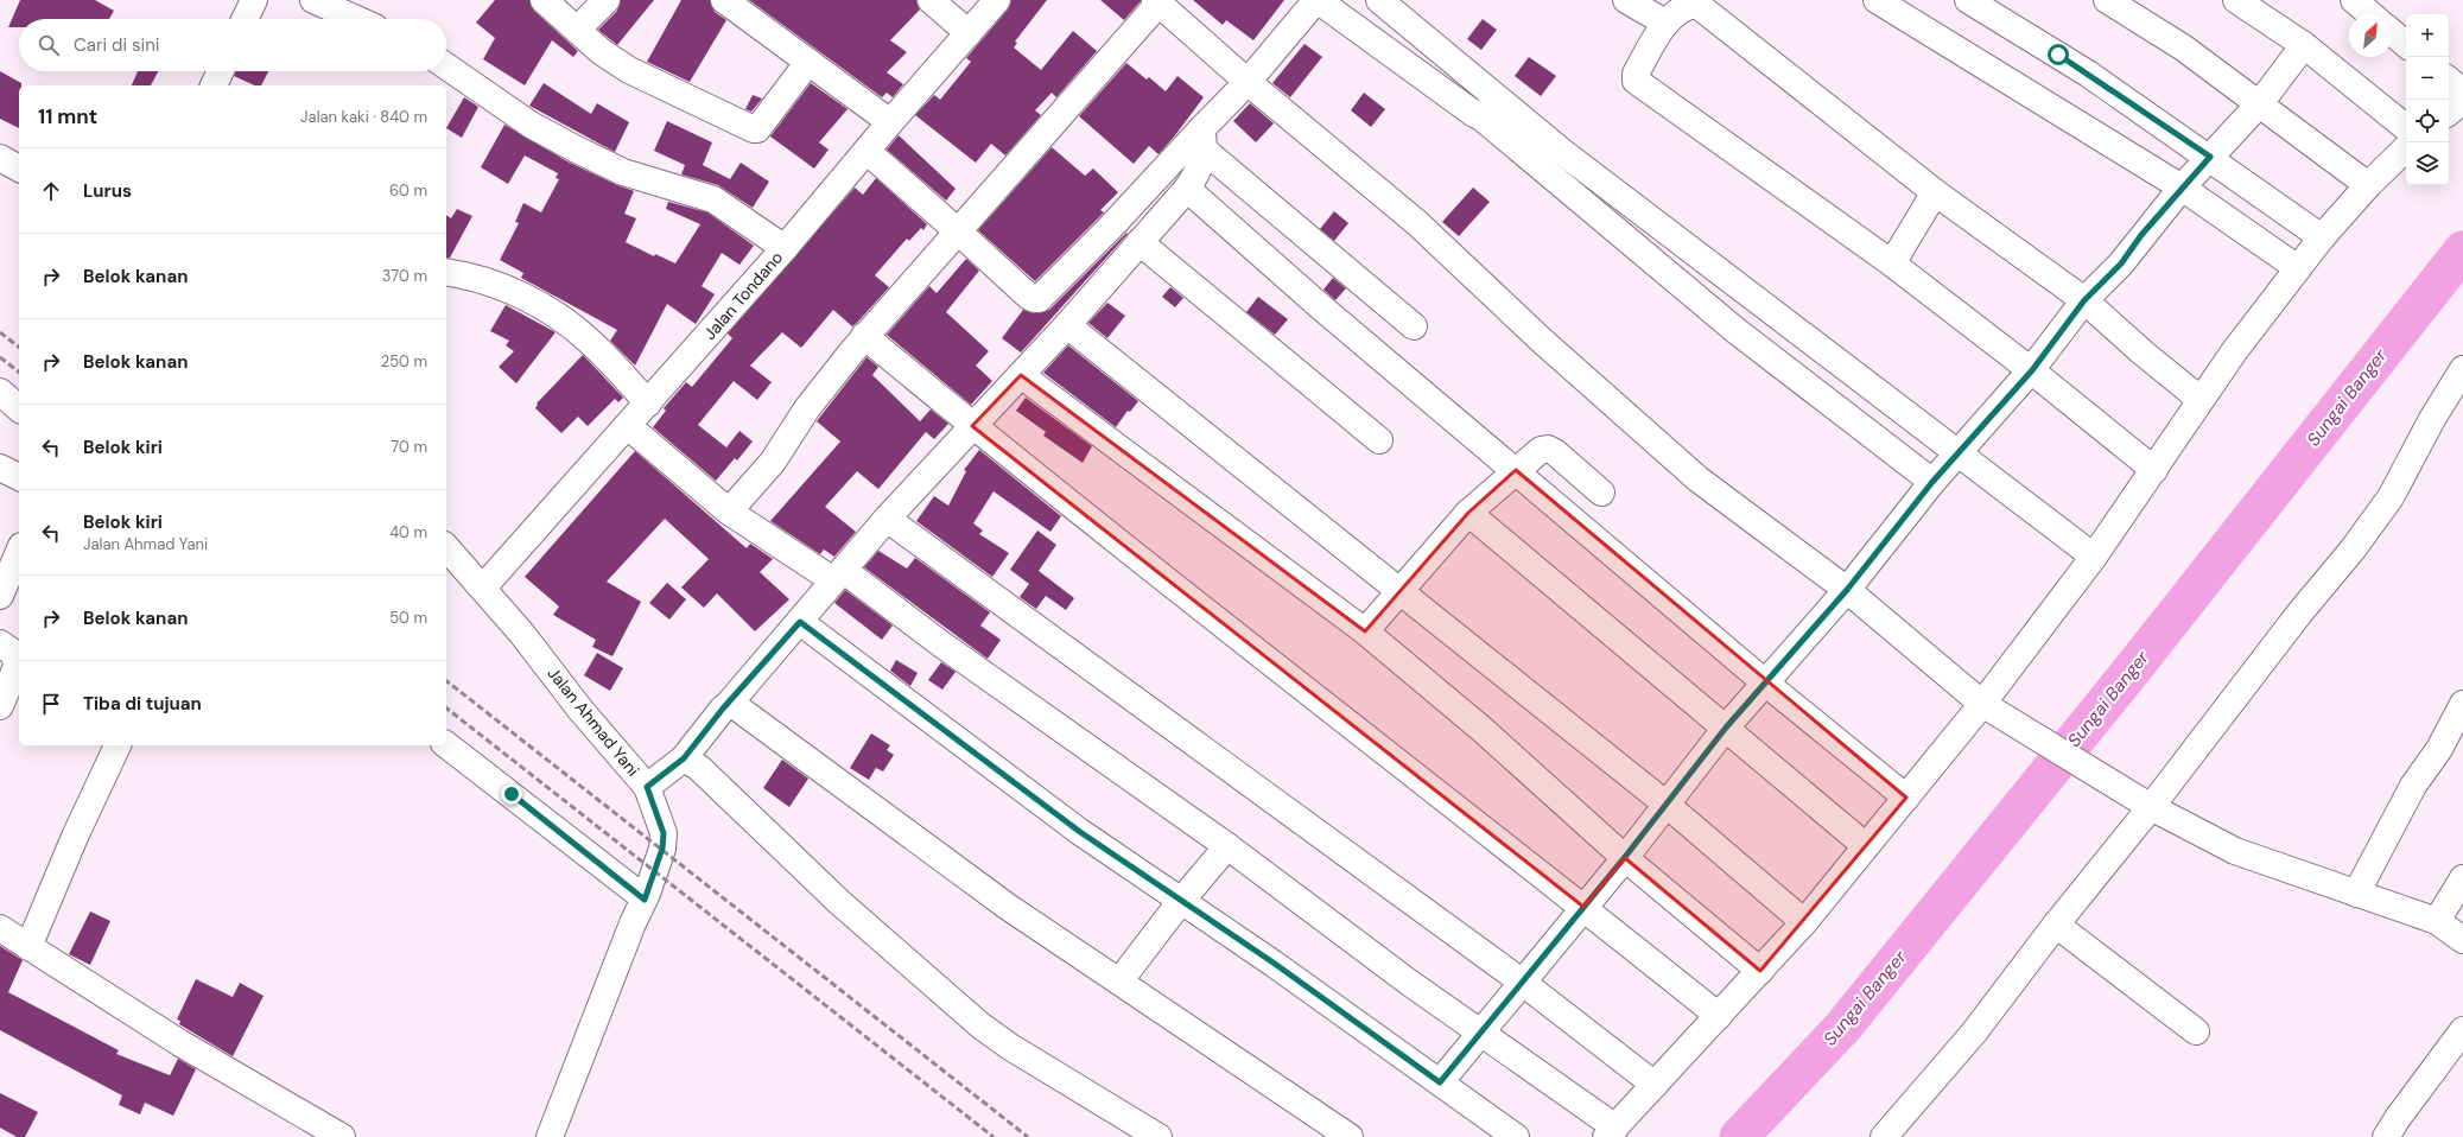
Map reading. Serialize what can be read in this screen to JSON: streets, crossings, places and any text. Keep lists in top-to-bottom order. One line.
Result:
{"streets":{"street":["Jalan Tondano","Jalan Ahmad Yani"]},"crossings":[["Jalan Tondano","Jalan Ahmad Yani"]],"water":["Sungai Banger"],"north":"top right","page":{"map_buttons":["+","−"],"search":"Cari di sini","heading":["11 mnt","Jalan kaki · 840 m"],"list":[["Lurus","60 m"],["Belok kanan","370 m"],["Belok kanan","250 m"],["Belok kiri","70 m"],["Belok kiri","Jalan Ahmad Yani","40 m"],["Belok kanan","50 m"],"Tiba di tujuan"]}}
